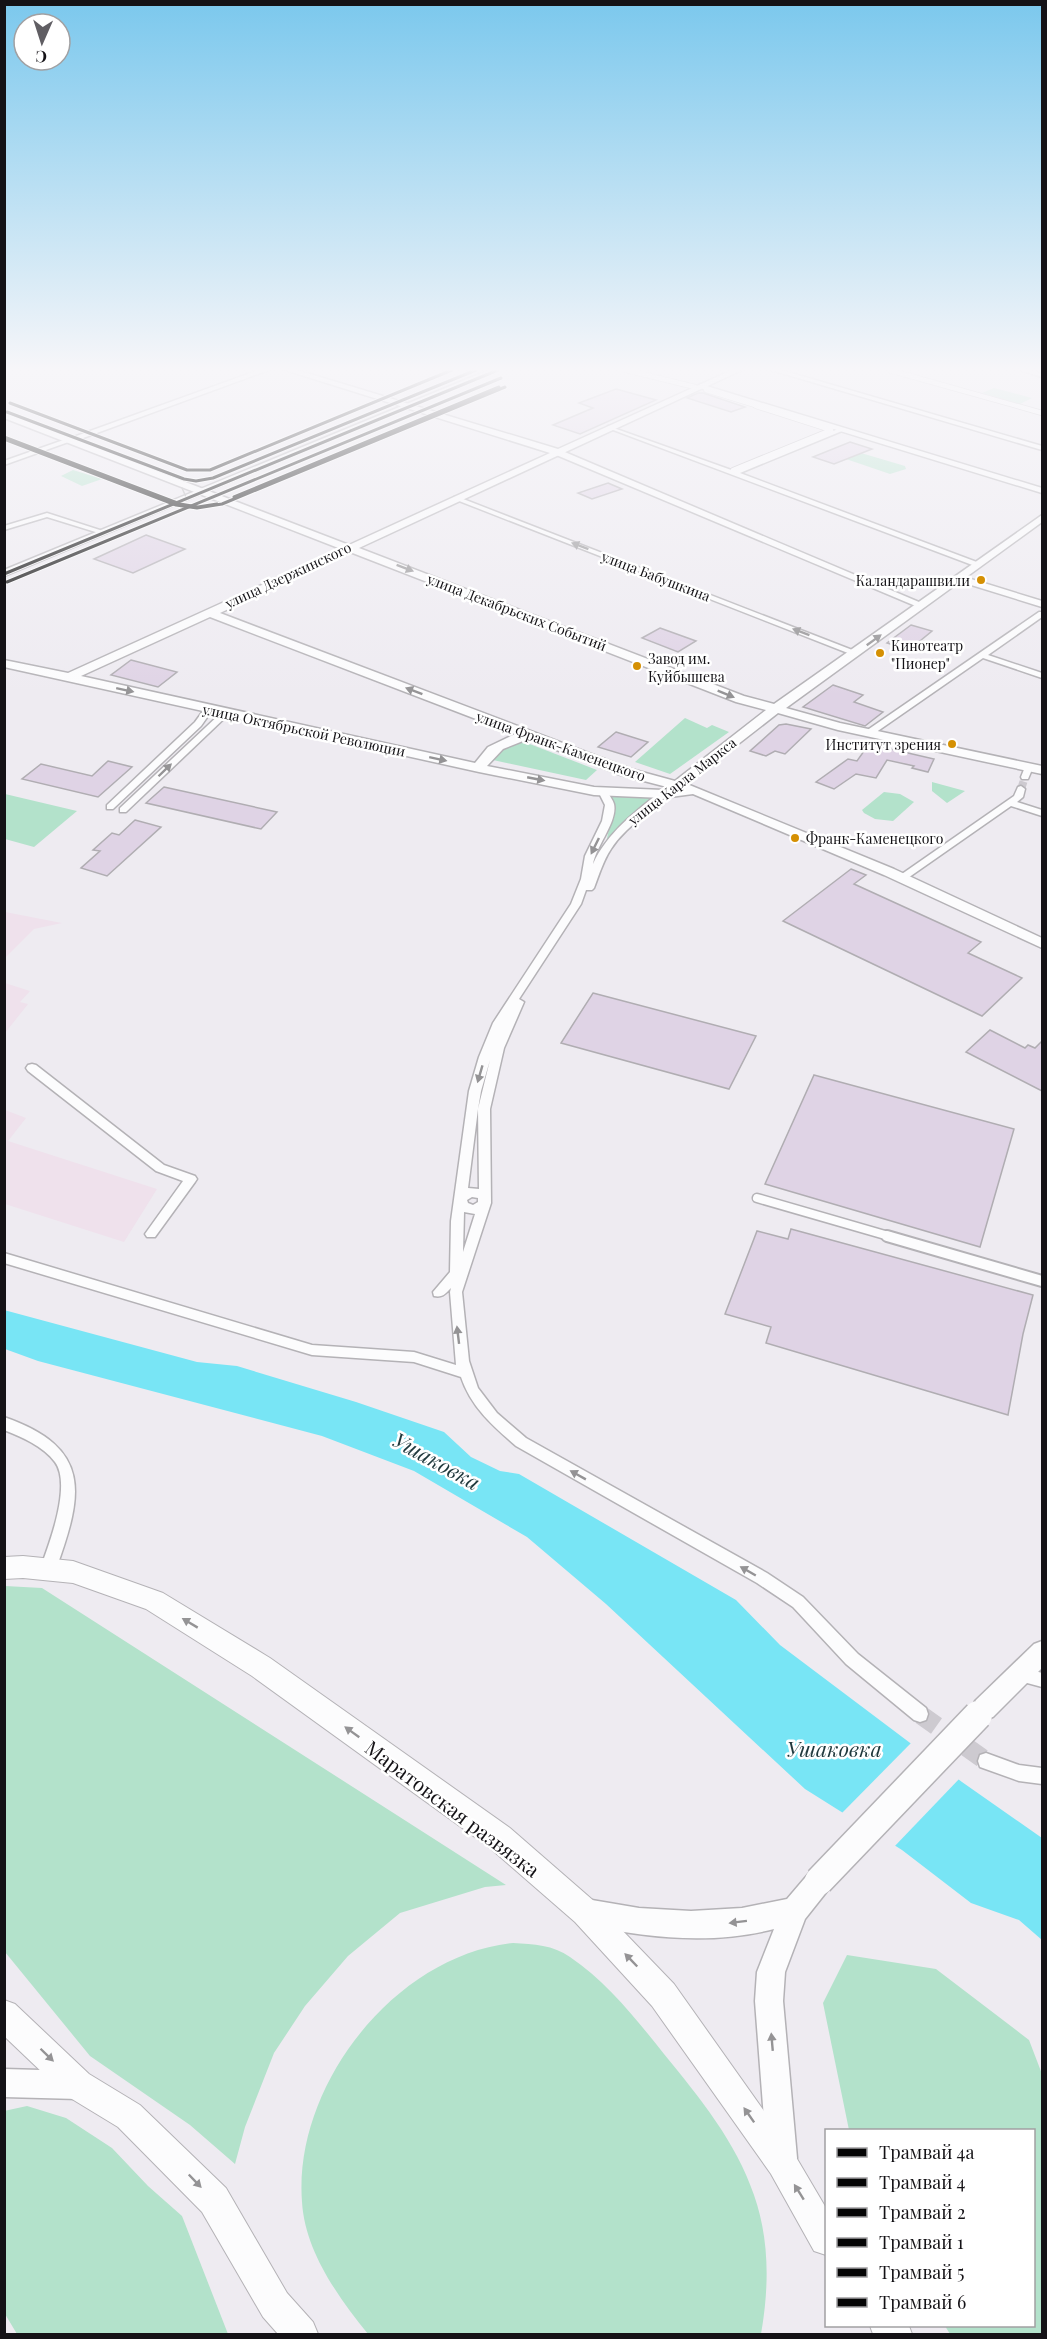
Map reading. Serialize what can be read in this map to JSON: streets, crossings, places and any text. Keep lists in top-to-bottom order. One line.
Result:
{"streets":{"main road":["улица Дзержинского","улица Декабрьских Событий","улица Октябрьской Революции","улица Франк-Каменецкого","улица Карла Маркса","Маратовская развязка"],"street":["улица Бабушкина"]},"crossings":[["улица Дзержинского","улица Бабушкина"],["улица Дзержинского","улица Декабрьских Событий"],["улица Дзержинского","улица Октябрьской Революции"],["улица Дзержинского","улица Франк-Каменецкого"],["улица Бабушкина","улица Карла Маркса"],["улица Декабрьских Событий","улица Карла Маркса"],["улица Октябрьской Революции","улица Франк-Каменецкого"],["улица Октябрьской Революции","улица Карла Маркса"],["улица Франк-Каменецкого","улица Карла Маркса"]],"one_way":["улица Декабрьских Событий","улица Октябрьской Революции","улица Франк-Каменецкого","Маратовская развязка"],"water":["Ушаковка"],"places":["Каландарашвили","Кинотеатр \"Пионер\"","Завод им. Куйбышева","Институт зрения","Франк-Каменецкого"],"lines":["tram line 4a","tram line 4","tram line 2","tram line 1","tram line 6"],"legend":["Трамвай 4a","Трамвай 4","Трамвай 2","Трамвай 1","Трамвай 5","Трамвай 6"],"north":"bottom"}
